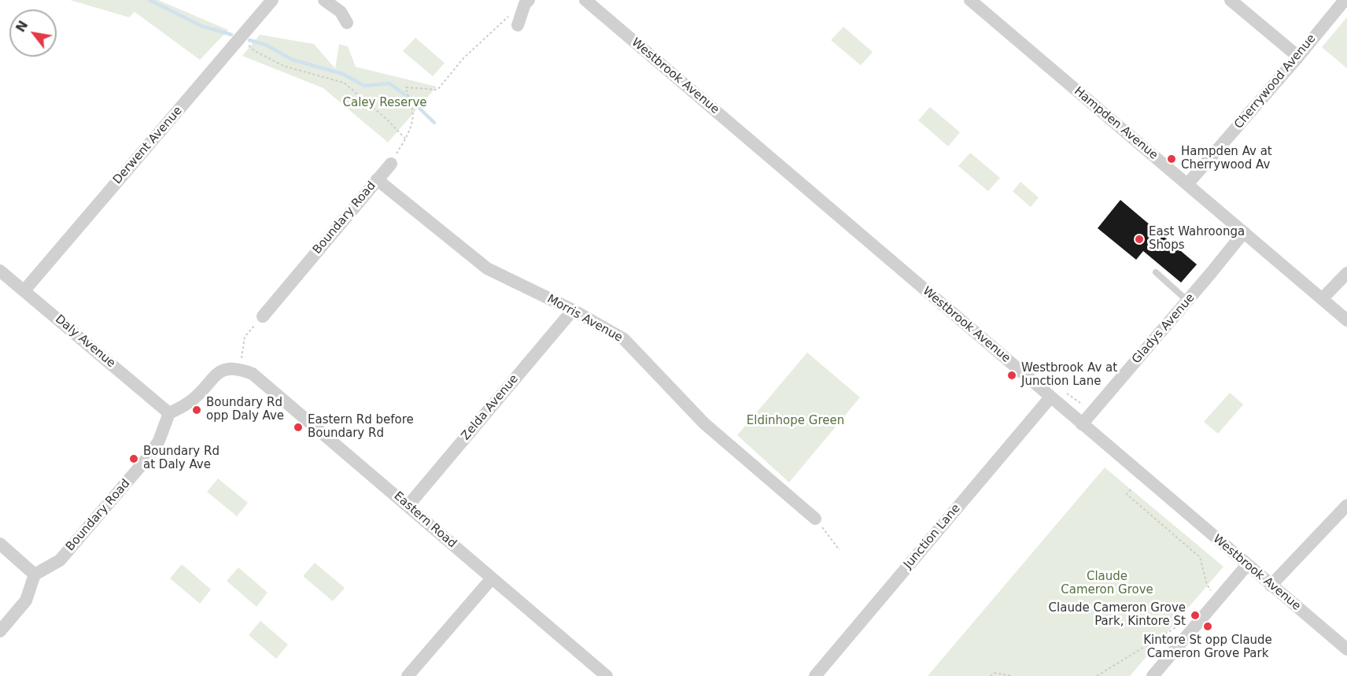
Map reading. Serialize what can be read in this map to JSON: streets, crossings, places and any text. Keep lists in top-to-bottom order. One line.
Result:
{"streets":{"street":["Westbrook Avenue","Cherrywood Avenue","Hampden Avenue","Derwent Avenue","Boundary Road","Morris Avenue","Gladys Avenue","Daly Avenue","Zelda Avenue","Eastern Road","Junction Lane"]},"crossings":[["Westbrook Avenue","Gladys Avenue"],["Westbrook Avenue","Junction Lane"],["Cherrywood Avenue","Hampden Avenue"],["Hampden Avenue","Gladys Avenue"],["Derwent Avenue","Daly Avenue"],["Boundary Road","Morris Avenue"],["Boundary Road","Daly Avenue"],["Morris Avenue","Zelda Avenue"],["Zelda Avenue","Eastern Road"]],"parks":["Caley Reserve","Eldinhope Green","Claude Cameron Grove"],"places":["Hampden Av at Cherrywood Av","East Wahroonga Shops","Westbrook Av at Junction Lane","Boundary Rd opp Daly Ave","Eastern Rd before Boundary Rd","Boundary Rd at Daly Ave","Claude Cameron Grove Park, Kintore St","Kintore St opp Claude Cameron Grove Park"],"north":"top left"}
